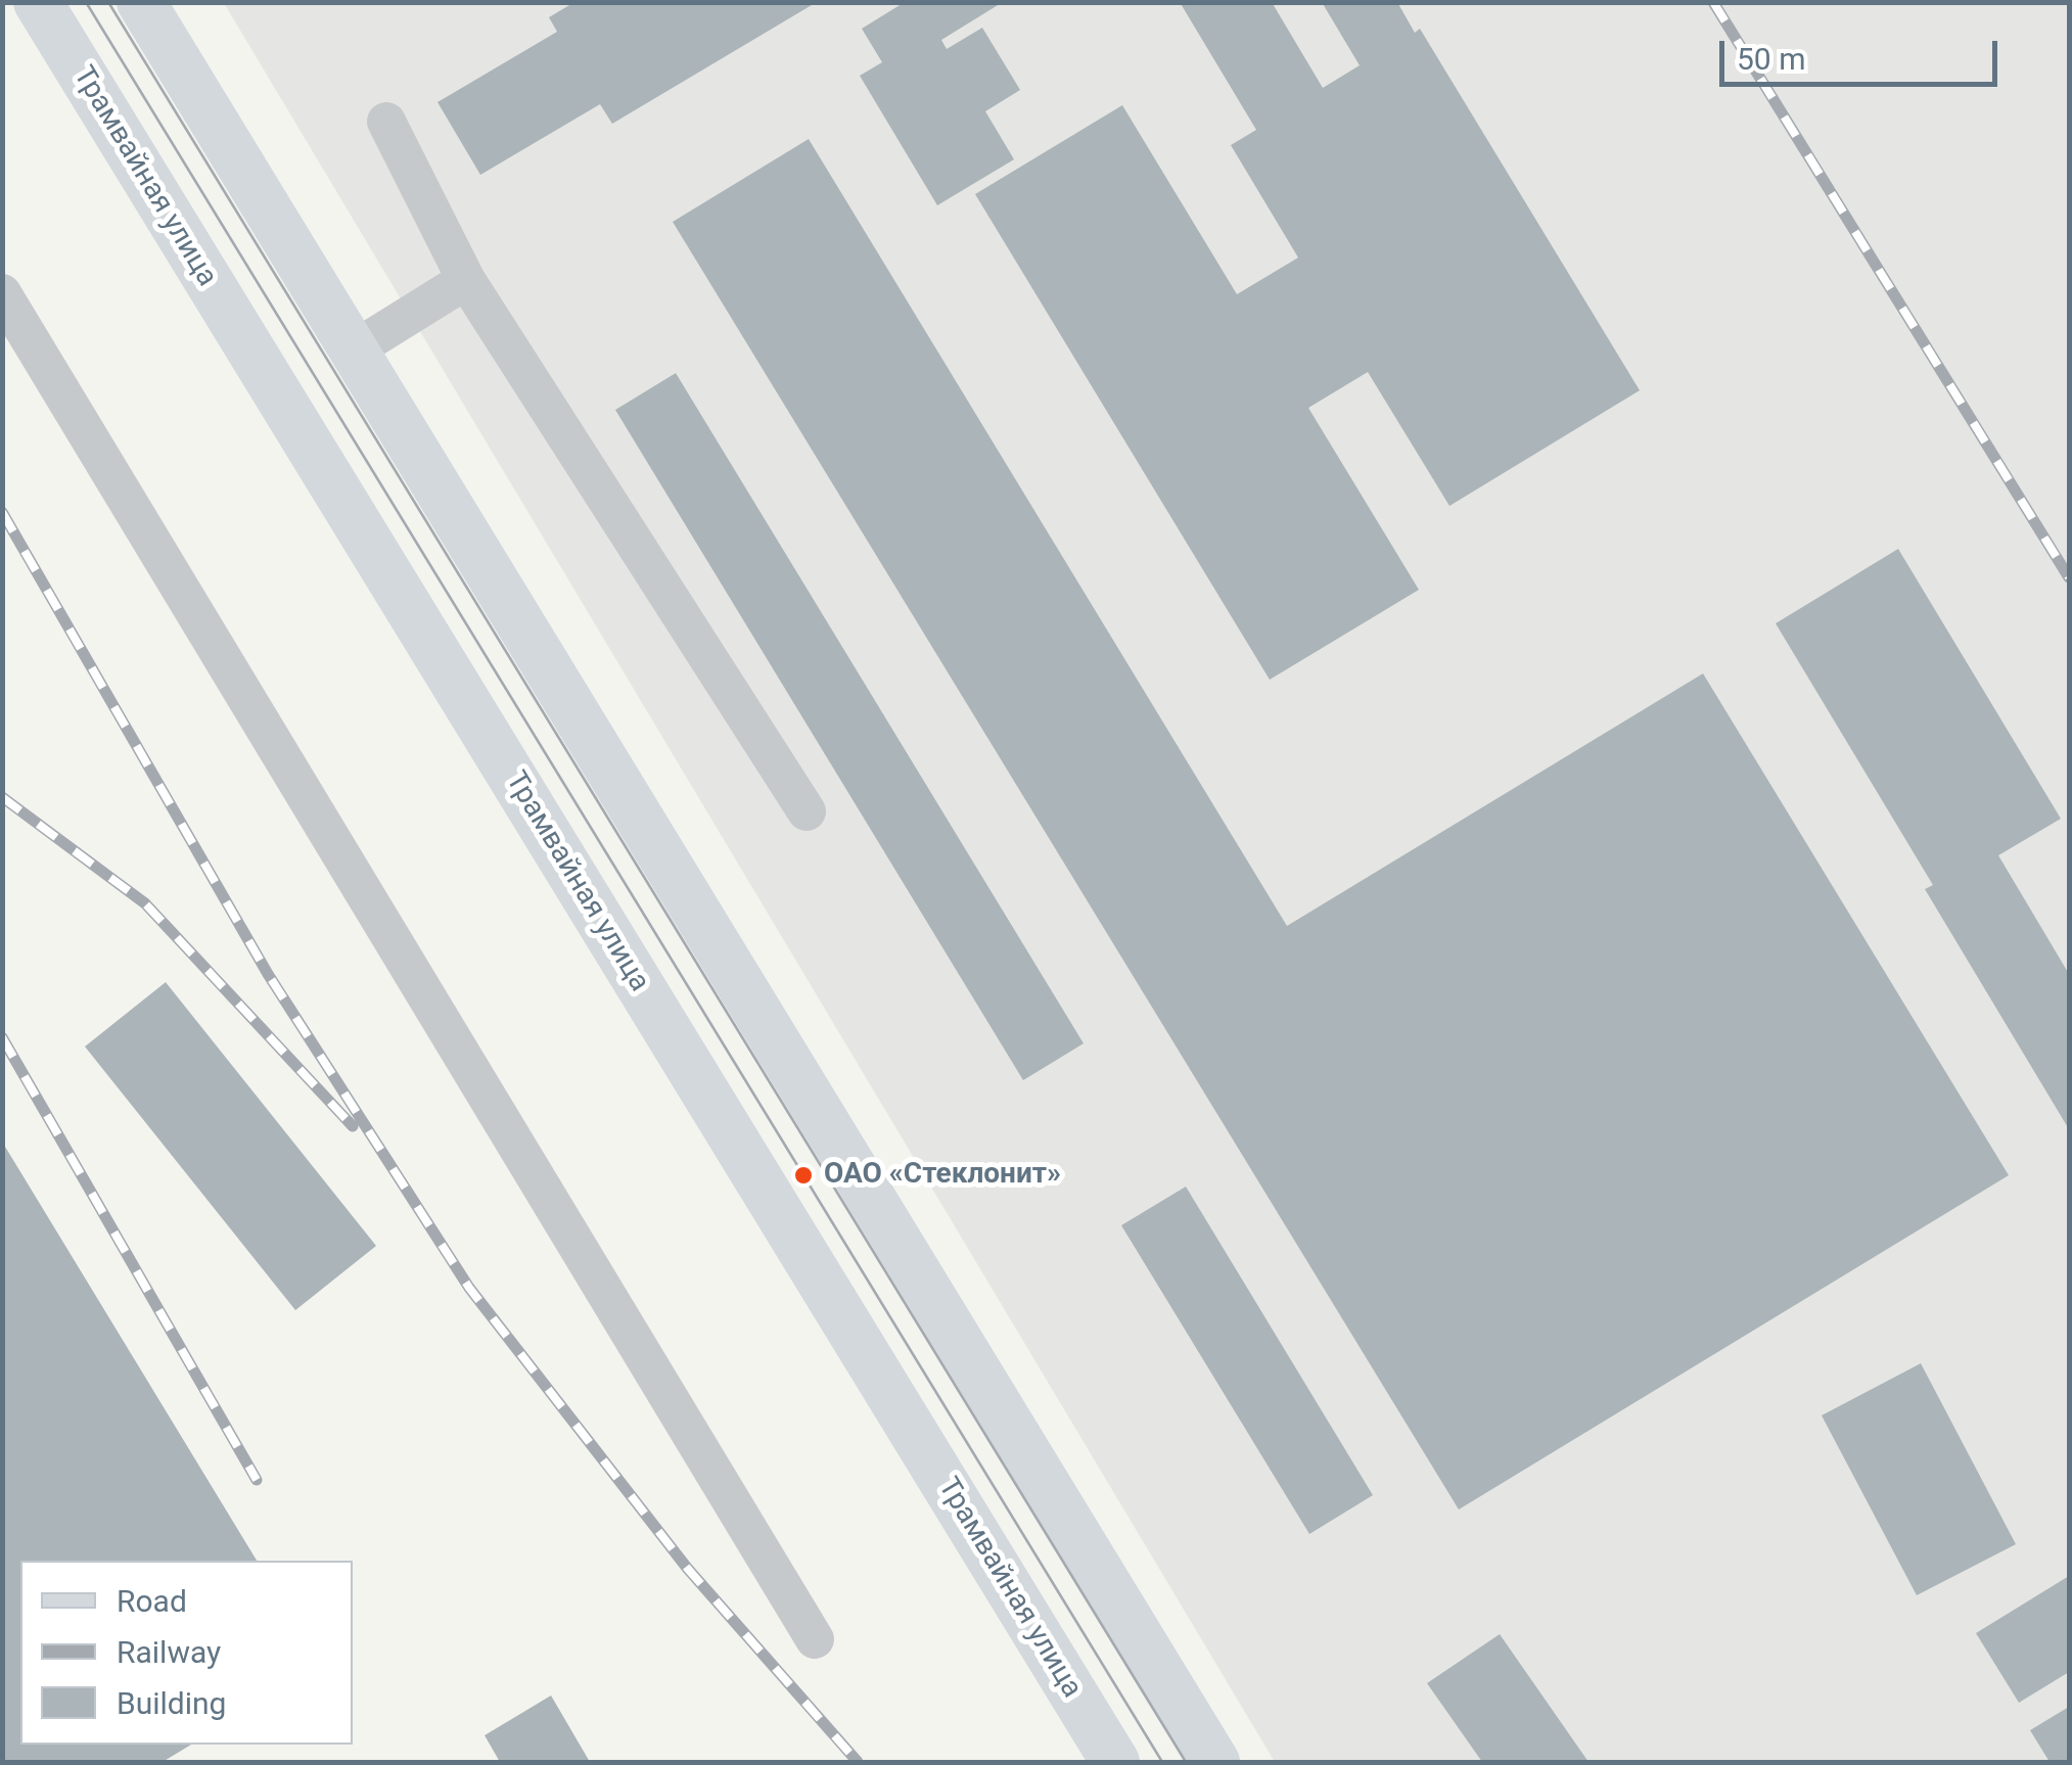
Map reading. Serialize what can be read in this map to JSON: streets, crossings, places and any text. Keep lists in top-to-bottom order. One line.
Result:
{"streets":{"main road":["Трамвайная улица"]},"places":["ОАО «Стеклонит»"],"legend":["Road","Railway","Building"],"scale_bar":"50 m"}
